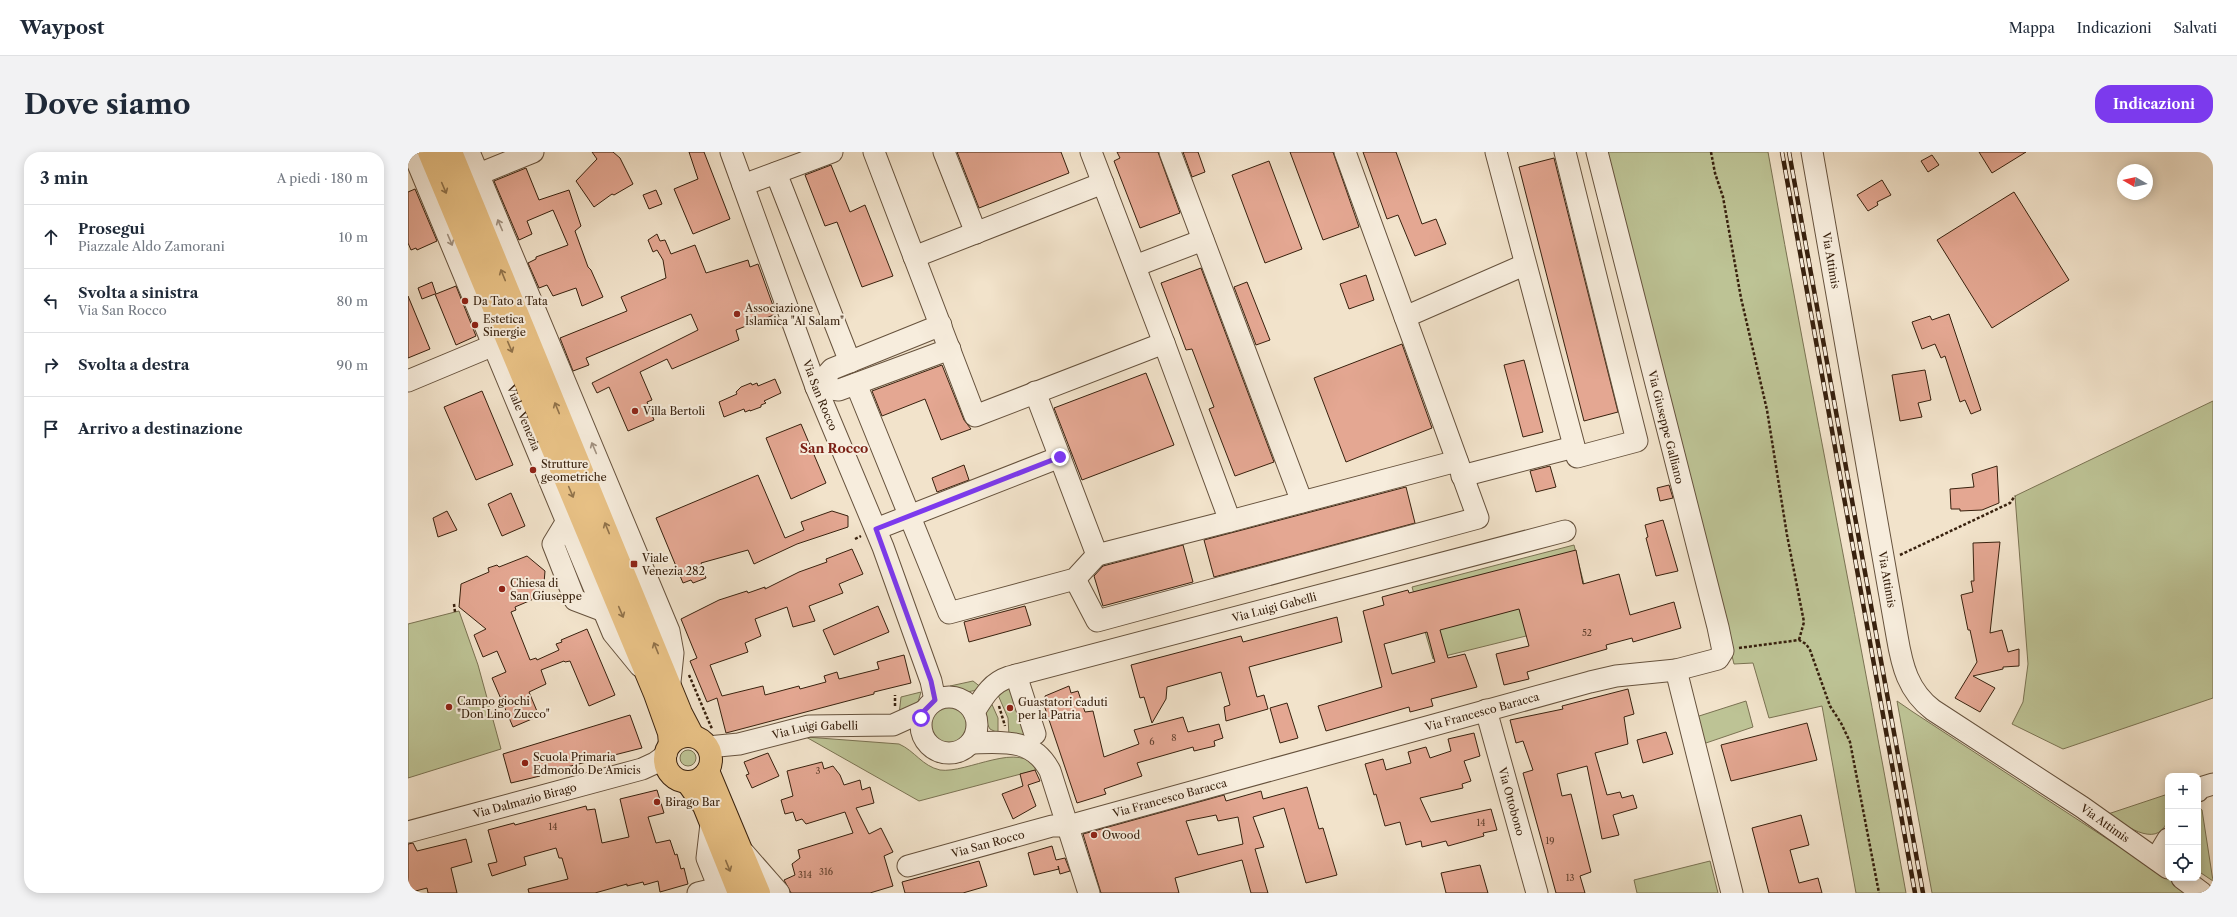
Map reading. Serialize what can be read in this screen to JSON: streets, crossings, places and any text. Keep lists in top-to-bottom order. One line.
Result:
{"streets":{"main road":["Viale Venezia"],"street":["Via Attimis","Via San Rocco","Via Giuseppe Galliano","Via Luigi Gabelli","Via Francesco Baracca","Via Dalmazio Birago","Via Ottobono"]},"crossings":[["Via San Rocco","Via Luigi Gabelli"],["Via San Rocco","Via Francesco Baracca"],["Viale Venezia","Via Dalmazio Birago"],["Via Francesco Baracca","Via Ottobono"]],"districts":["San Rocco"],"places":{"other":["Da Tato a Tata","Associazione Islamica \"Al Salam\"","Estetica Sinergie","Villa Bertoli","Strutture geometriche","Chiesa di San Giuseppe","Campo giochi \"Don Lino Zucco\"","Guastatori caduti per la Patria","Scuola Primaria Edmondo De Amicis","Birago Bar","Owood"],"transit":["Viale Venezia 282"]},"house_numbers":["52","8","6","3","14","14","19","316","314","13"],"north":"left","page":{"header":"Waypost","nav":["Mappa","Indicazioni","Salvati"],"buttons":"Indicazioni","title":"Dove siamo","heading":["3 min","A piedi · 180 m"],"list":[["Prosegui","Piazzale Aldo Zamorani","10 m"],["Svolta a sinistra","Via San Rocco","80 m"],["Svolta a destra","90 m"],"Arrivo a destinazione"],"map_buttons":["+","−"]}}
